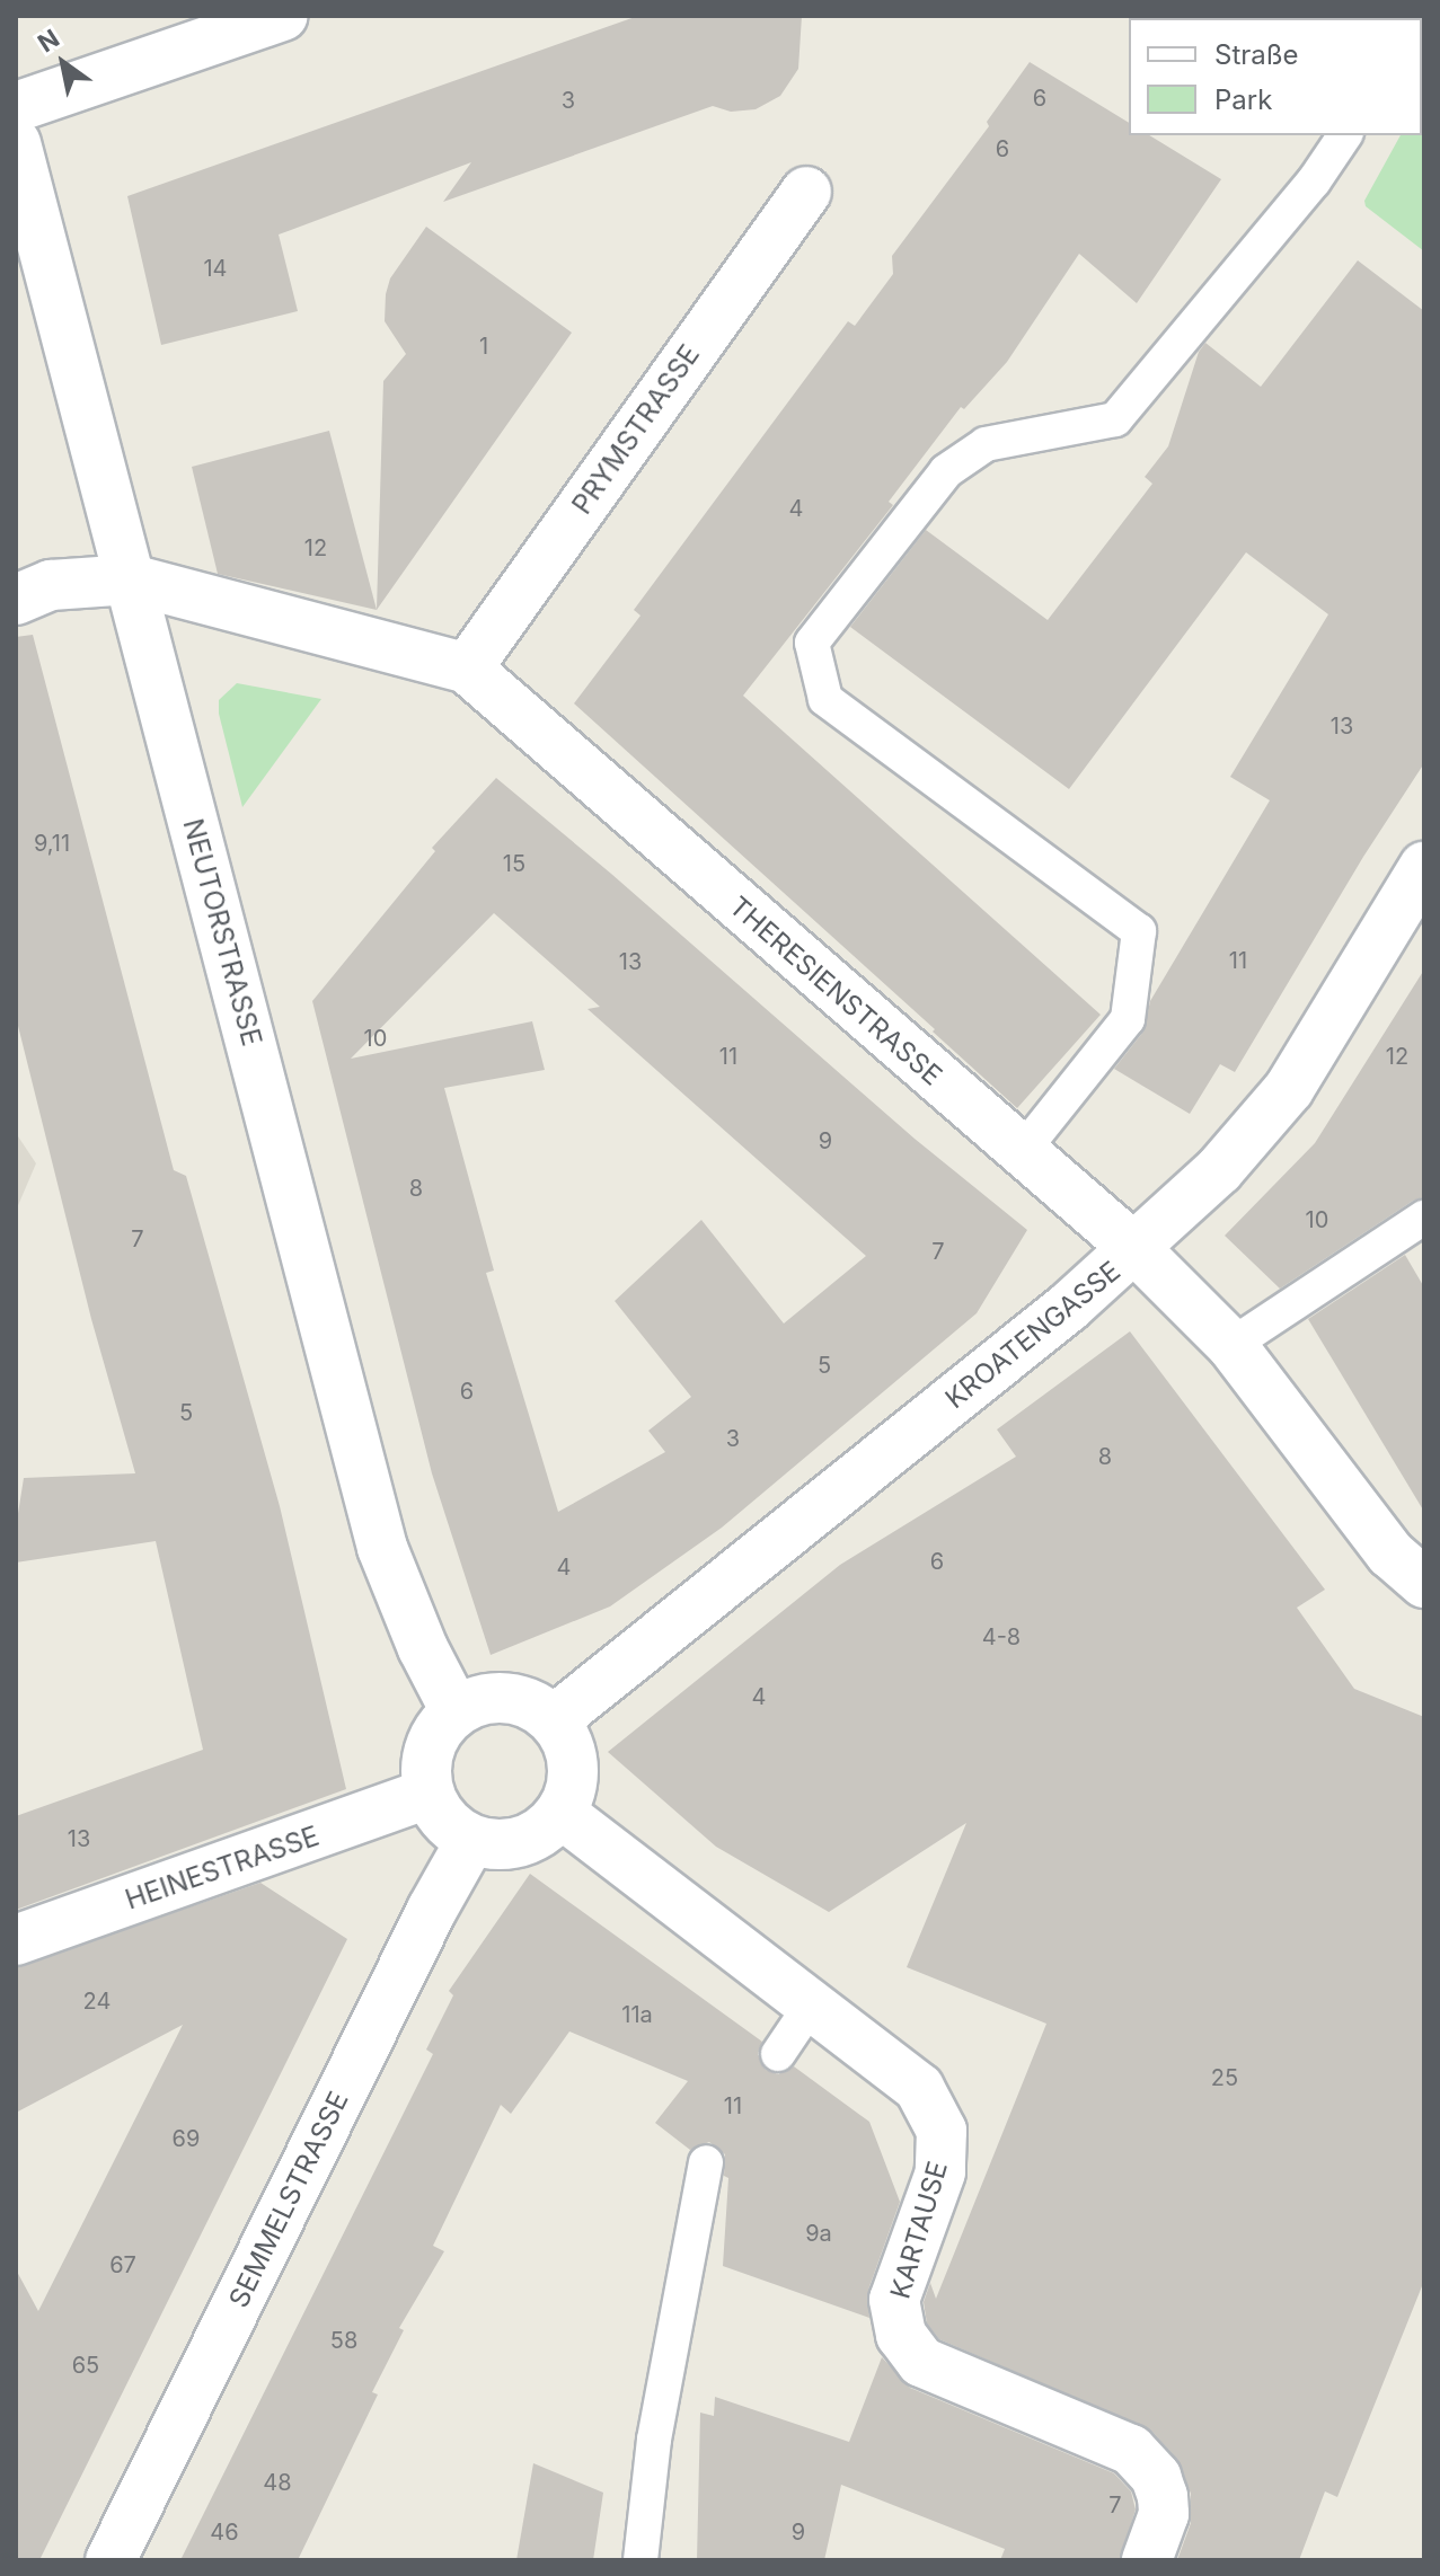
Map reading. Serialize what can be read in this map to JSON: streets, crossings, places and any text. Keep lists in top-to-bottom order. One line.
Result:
{"streets":{"street":["PRYMSTRASSE","NEUTORSTRASSE","THERESIENSTRASSE","KROATENGASSE","HEINESTRASSE","SEMMELSTRASSE","KARTAUSE"]},"crossings":[["PRYMSTRASSE","THERESIENSTRASSE"],["NEUTORSTRASSE","THERESIENSTRASSE"],["NEUTORSTRASSE","KROATENGASSE"],["NEUTORSTRASSE","HEINESTRASSE"],["NEUTORSTRASSE","SEMMELSTRASSE"],["NEUTORSTRASSE","KARTAUSE"],["THERESIENSTRASSE","KROATENGASSE"],["KROATENGASSE","HEINESTRASSE"],["KROATENGASSE","SEMMELSTRASSE"],["KROATENGASSE","KARTAUSE"],["HEINESTRASSE","SEMMELSTRASSE"],["HEINESTRASSE","KARTAUSE"],["SEMMELSTRASSE","KARTAUSE"]],"house_numbers":["6","3","6","14","1","4","12","13","9,11","15","11","13","10","11","12","9","8","10","7","7","5","6","5","3","8","6","4","4-8","4","13","24","11a","25","11","69","9a","67","58","65","48","7","46","9"],"legend":["Straße","Park"],"north":"top left"}
